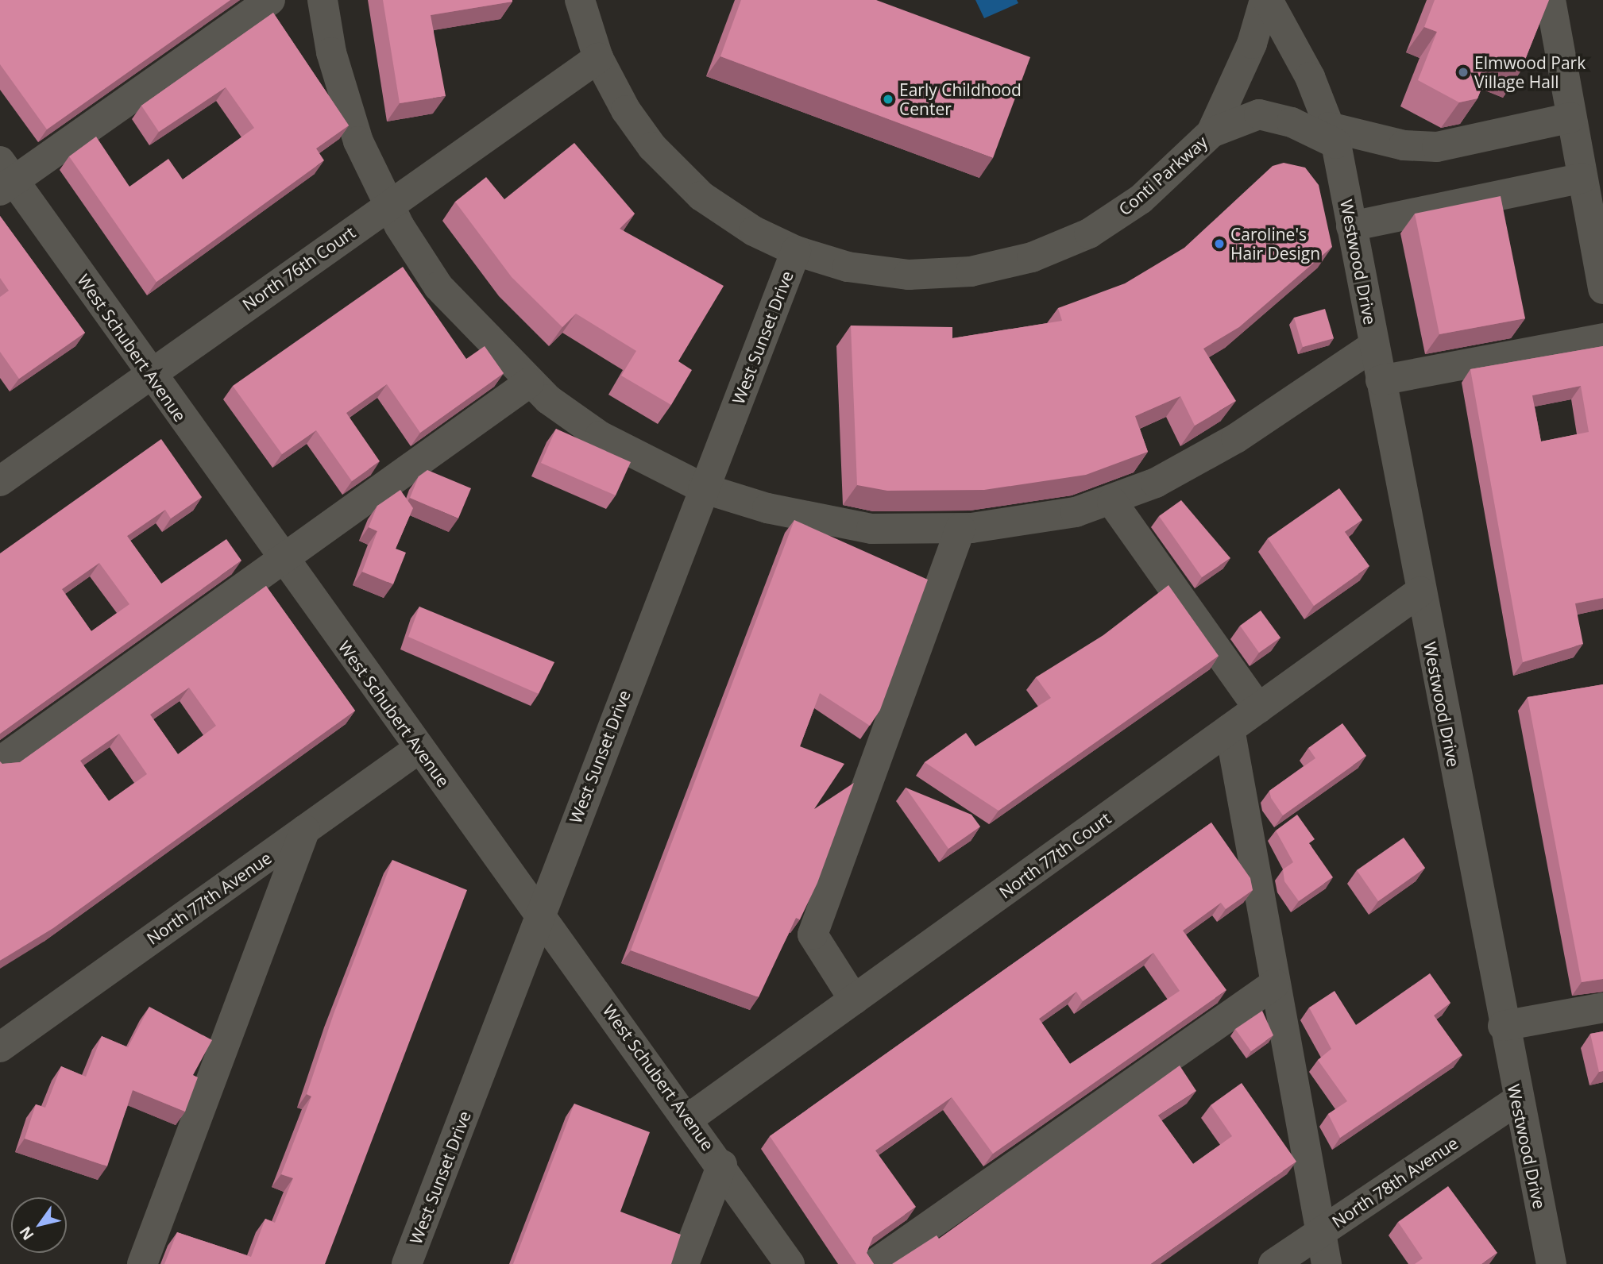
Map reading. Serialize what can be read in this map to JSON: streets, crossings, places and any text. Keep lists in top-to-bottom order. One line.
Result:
{"streets":{"street":["Conti Parkway","Westwood Drive","North 76th Court","West Sunset Drive","West Schubert Avenue","North 77th Court","North 77th Avenue","North 78th Avenue"]},"crossings":[["Conti Parkway","Westwood Drive"],["Conti Parkway","North 76th Court"],["Conti Parkway","West Sunset Drive"],["Westwood Drive","North 77th Court"],["Westwood Drive","North 78th Avenue"],["North 76th Court","West Schubert Avenue"],["West Sunset Drive","West Schubert Avenue"],["West Schubert Avenue","North 77th Court"],["West Schubert Avenue","North 77th Avenue"]],"places":["Elmwood Park Village Hall","Early Childhood Center","Caroline's Hair Design"],"north":"bottom left"}
